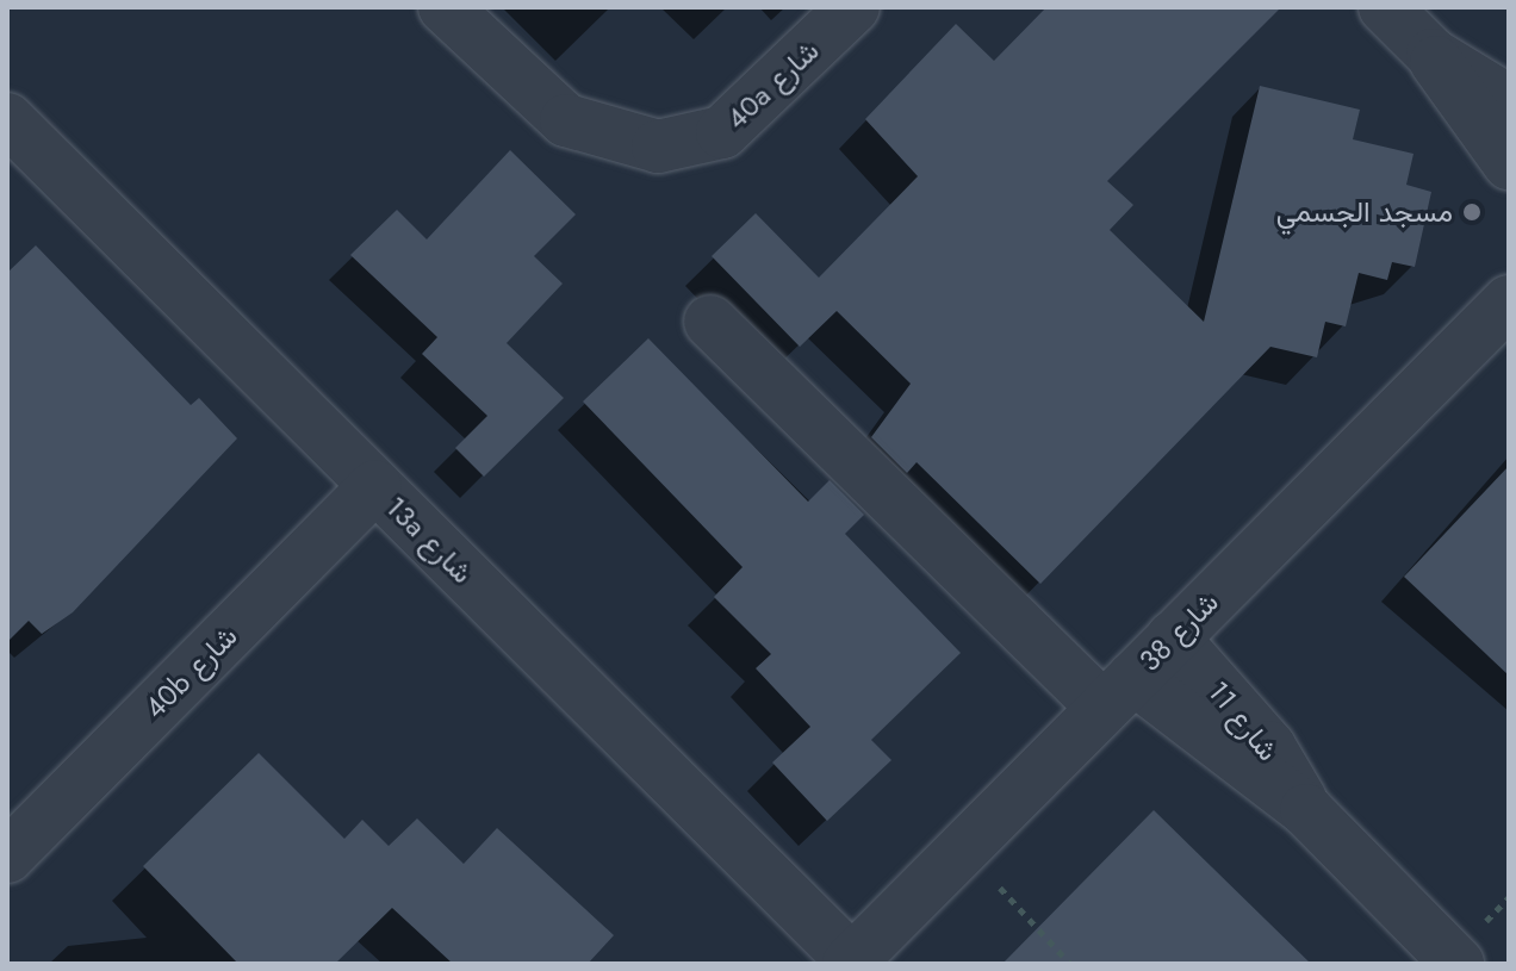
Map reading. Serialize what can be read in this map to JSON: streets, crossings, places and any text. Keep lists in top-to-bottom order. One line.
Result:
{"streets":{"street":["40a شارع","13a شارع","شارع 38","40b شارع","شارع 11"]},"crossings":[["13a شارع","شارع 38"],["13a شارع","40b شارع"],["شارع 38","شارع 11"]],"places":["مسجد الجسمي"]}
